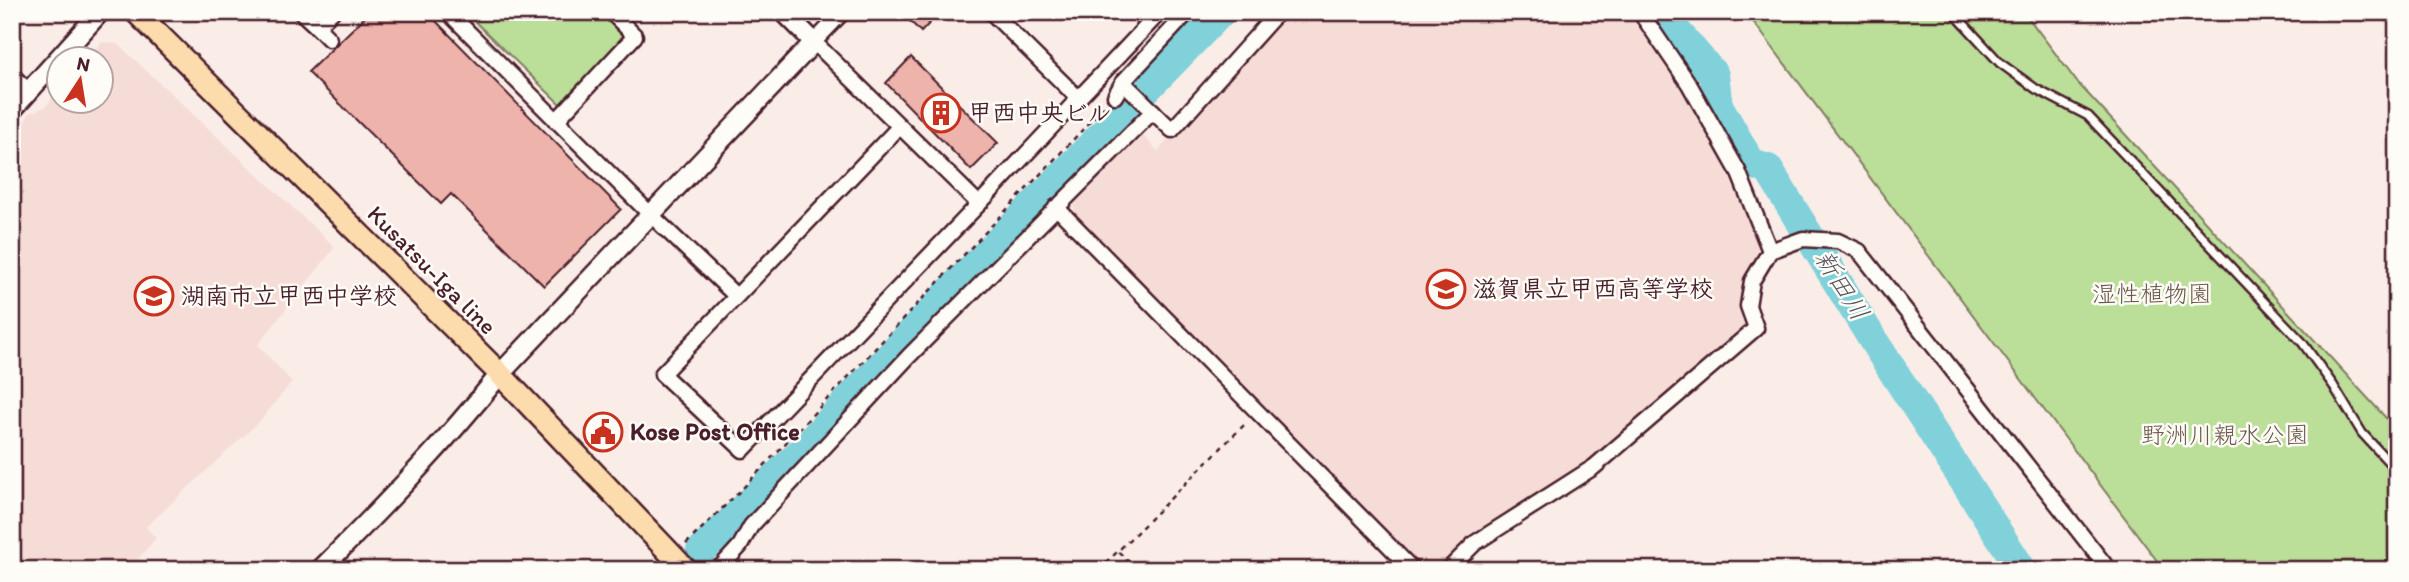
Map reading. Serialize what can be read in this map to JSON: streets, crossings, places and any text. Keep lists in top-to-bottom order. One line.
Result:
{"streets":{"main road":["Kusatsu-Iga line"]},"water":["新田川"],"parks":["湿性植物園","野洲川親水公園"],"places":{"building":["甲西中央ビル"],"school or university":["滋賀県立甲西高等学校","湖南市立甲西中学校"],"public building":["Kose Post Office"]},"north":"top"}
